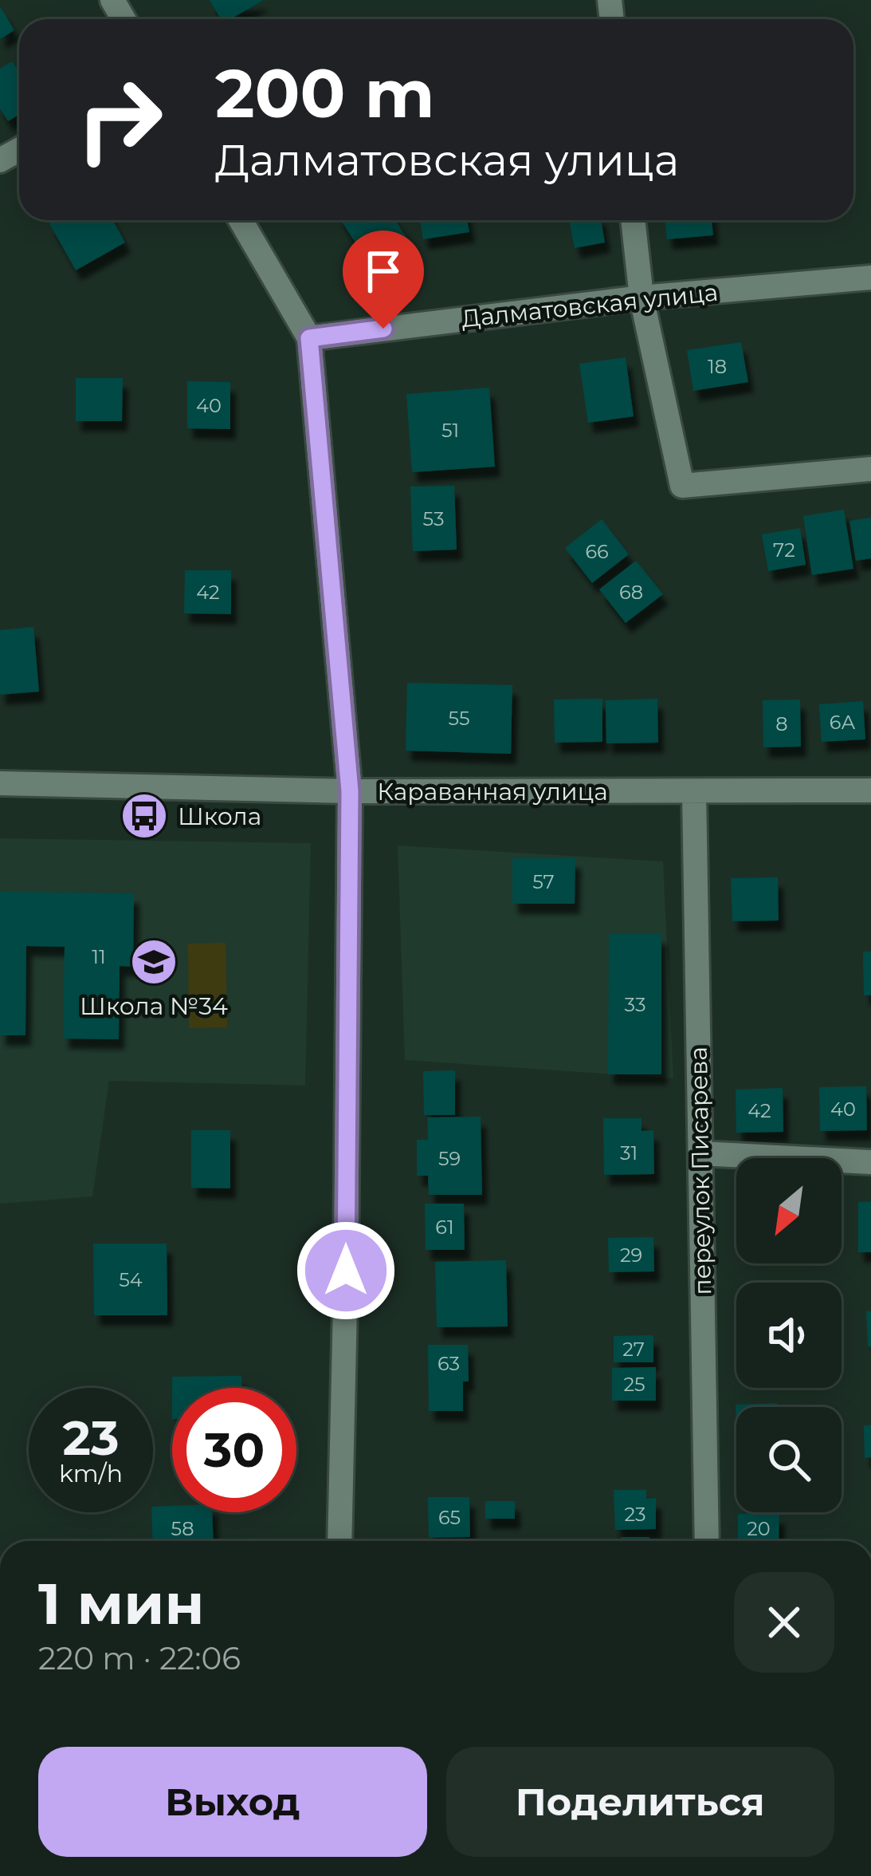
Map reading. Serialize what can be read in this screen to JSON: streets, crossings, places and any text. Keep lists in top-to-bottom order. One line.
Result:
{"streets":{"street":["Далматовская улица","Караванная улица","переулок Писарева"]},"crossings":[["Караванная улица","переулок Писарева"]],"places":{"bus stop":["Школа"],"school or university":["Школа №34"]},"house_numbers":["18","40","51","53","72","66","42","68","55","6А","8","57","11","33","40","42","31","59","61","29","54","27","63","25","23","65","58","20"],"north":"bottom left","page":{"turn":["200 m","Далматовская улица"],"speed":"23 km/h","limit":"30","heading":["1 мин","220 m · 22:06"],"buttons":["Выход","Поделиться"]}}
